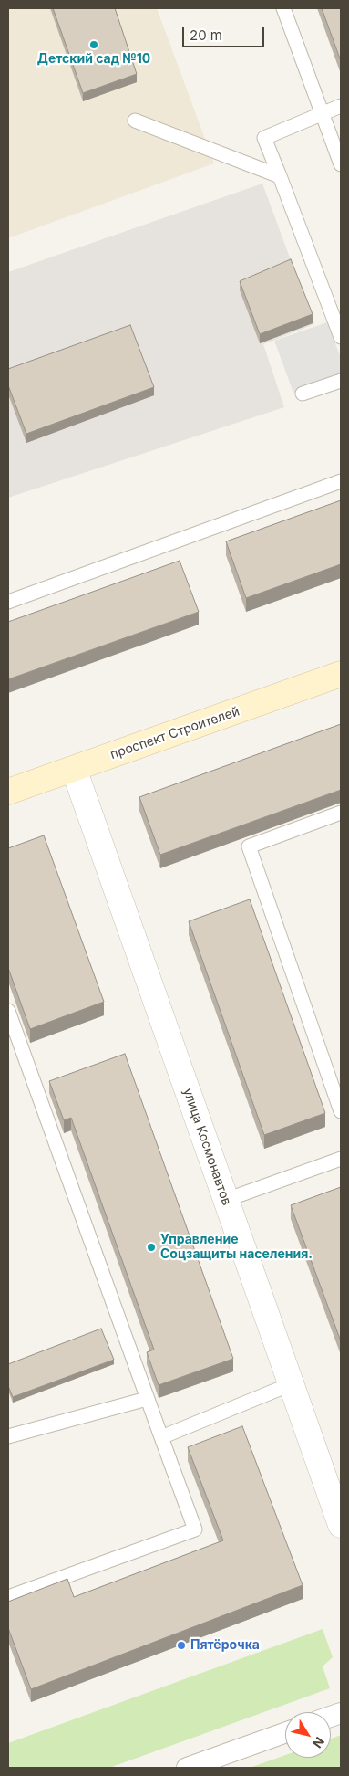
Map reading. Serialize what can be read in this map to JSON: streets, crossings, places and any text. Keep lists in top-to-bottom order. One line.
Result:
{"streets":{"main road":["проспект Строителей"],"street":["улица Космонавтов"]},"crossings":[["проспект Строителей","улица Космонавтов"]],"places":["Детский сад №10","Управление Соцзащиты населения.","Пятёрочка"],"scale_bar":"20 m","north":"bottom right"}
